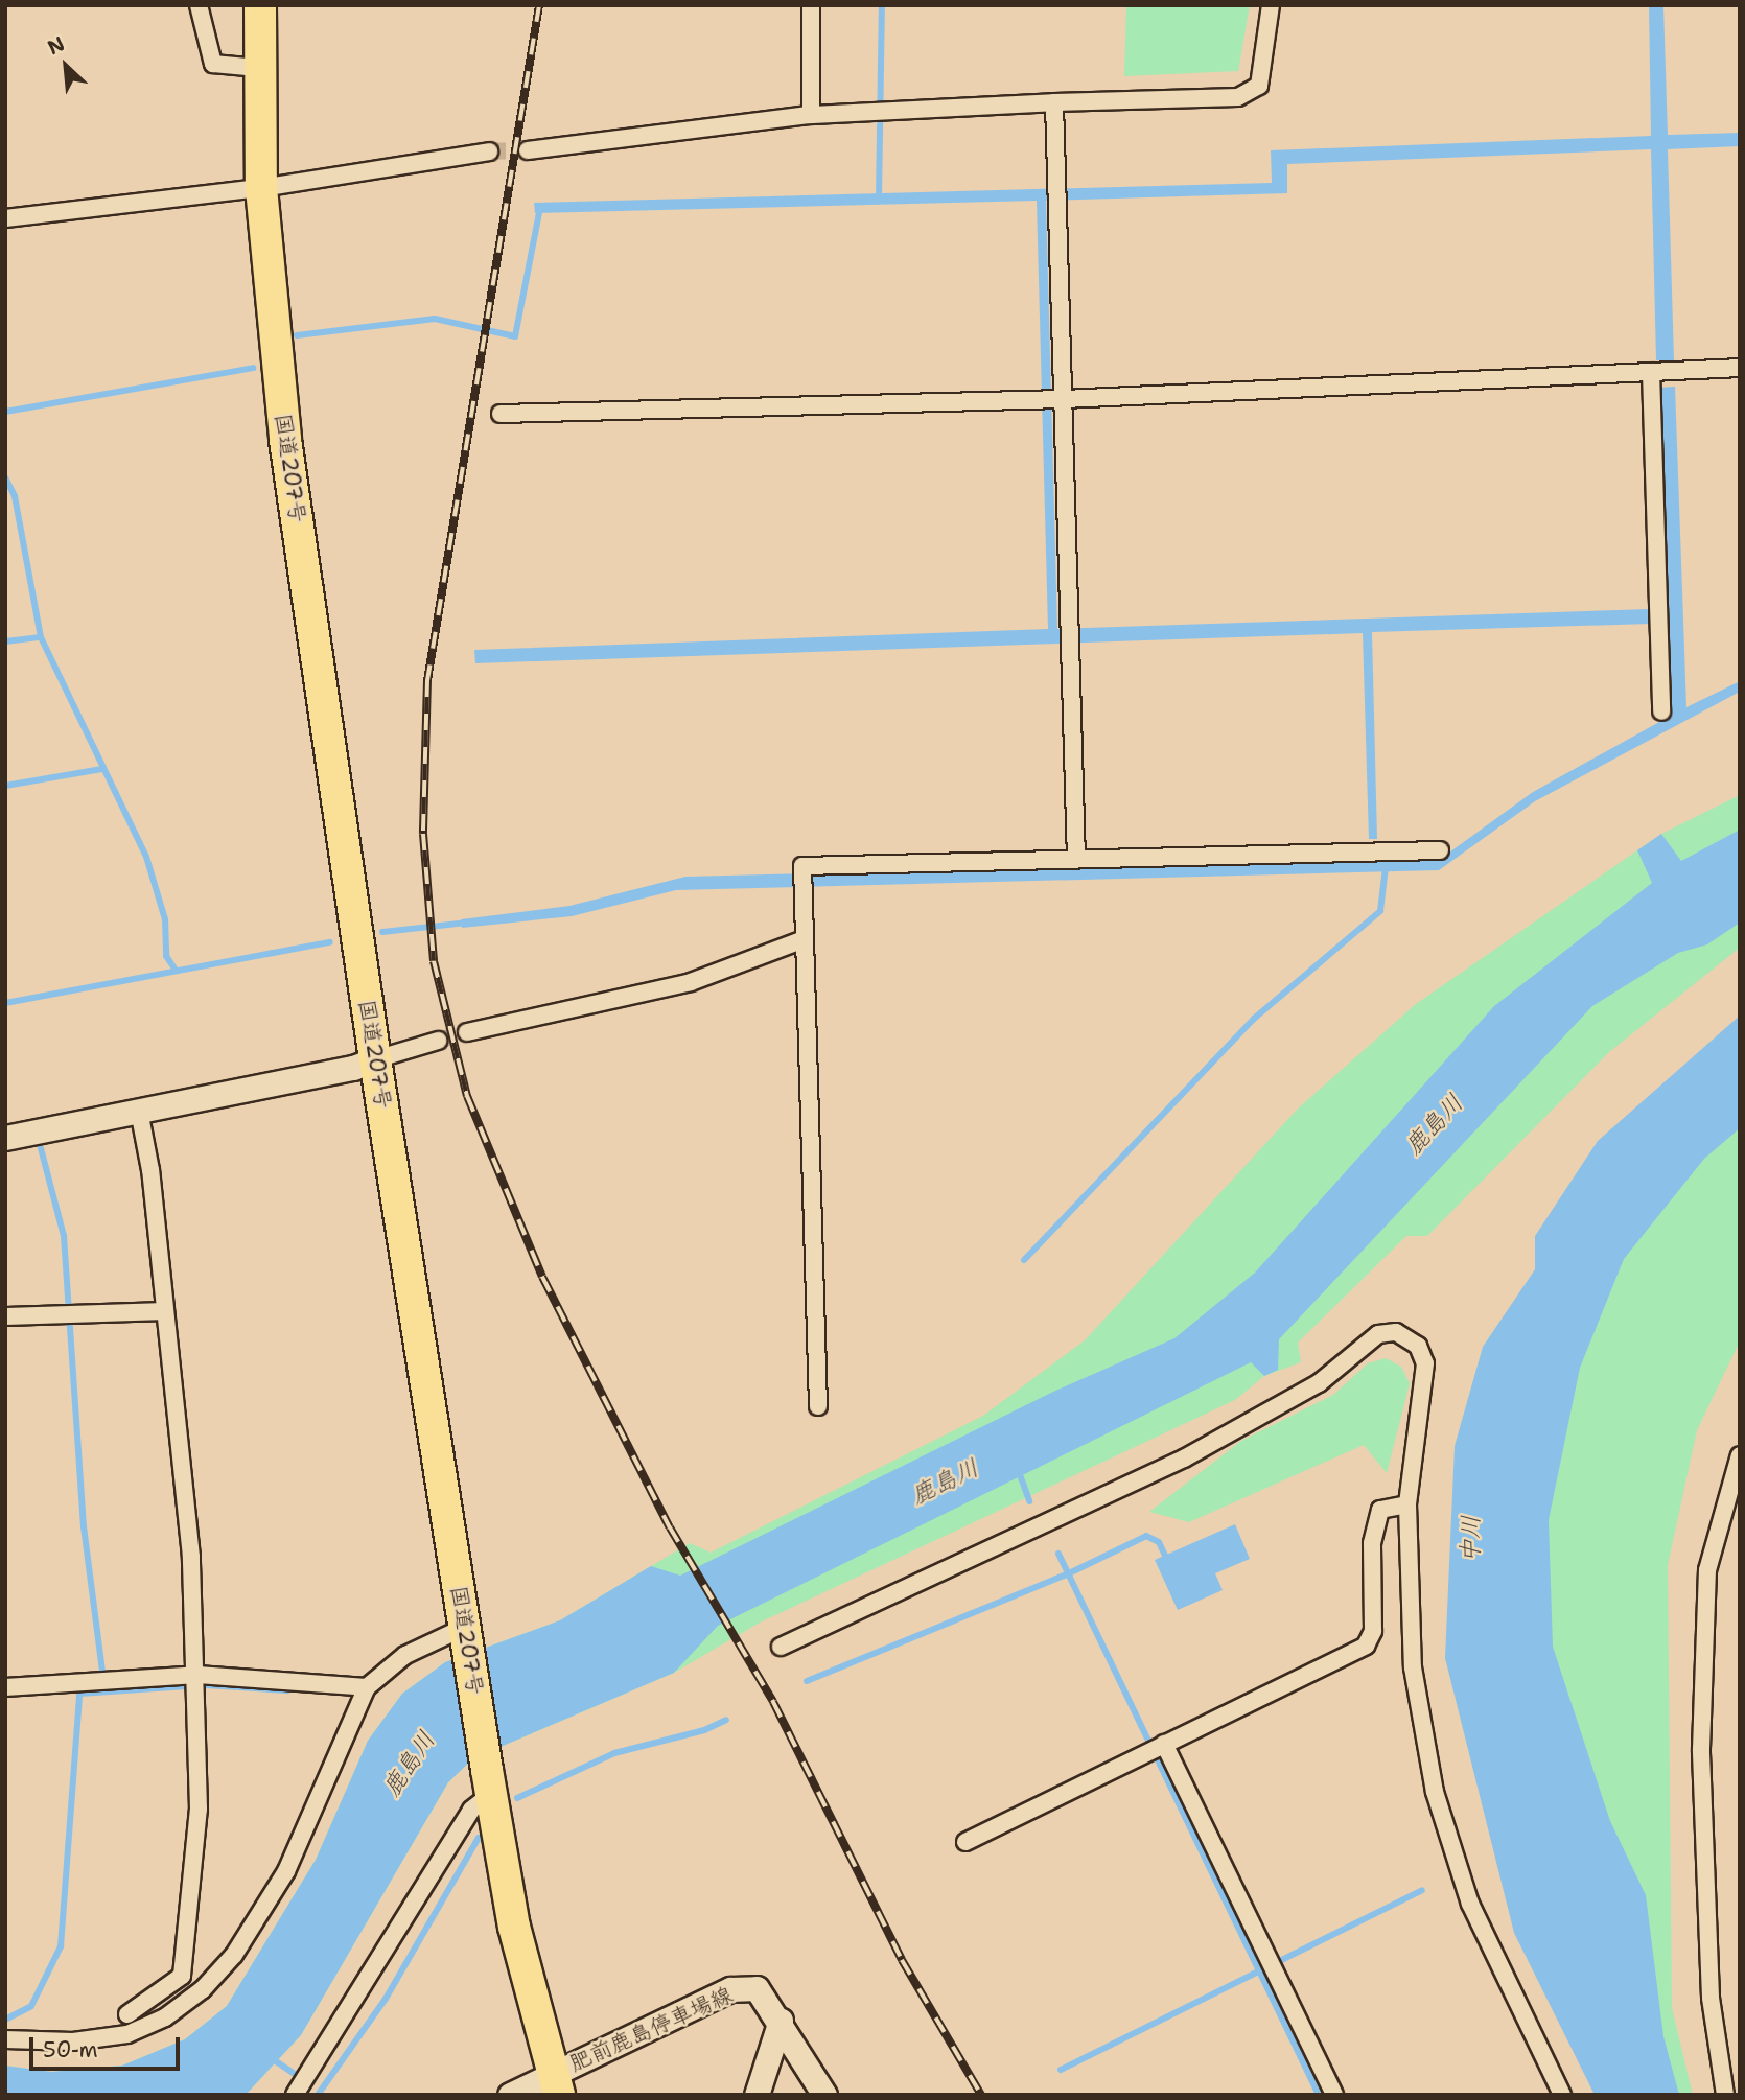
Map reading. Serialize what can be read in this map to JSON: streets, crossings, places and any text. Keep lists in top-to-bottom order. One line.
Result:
{"streets":{"highway":["国道207号"],"street":["肥前鹿島停車場線"]},"crossings":[["国道207号","肥前鹿島停車場線"]],"water":["鹿島川","中川"],"scale_bar":"50 m","north":"top left"}
